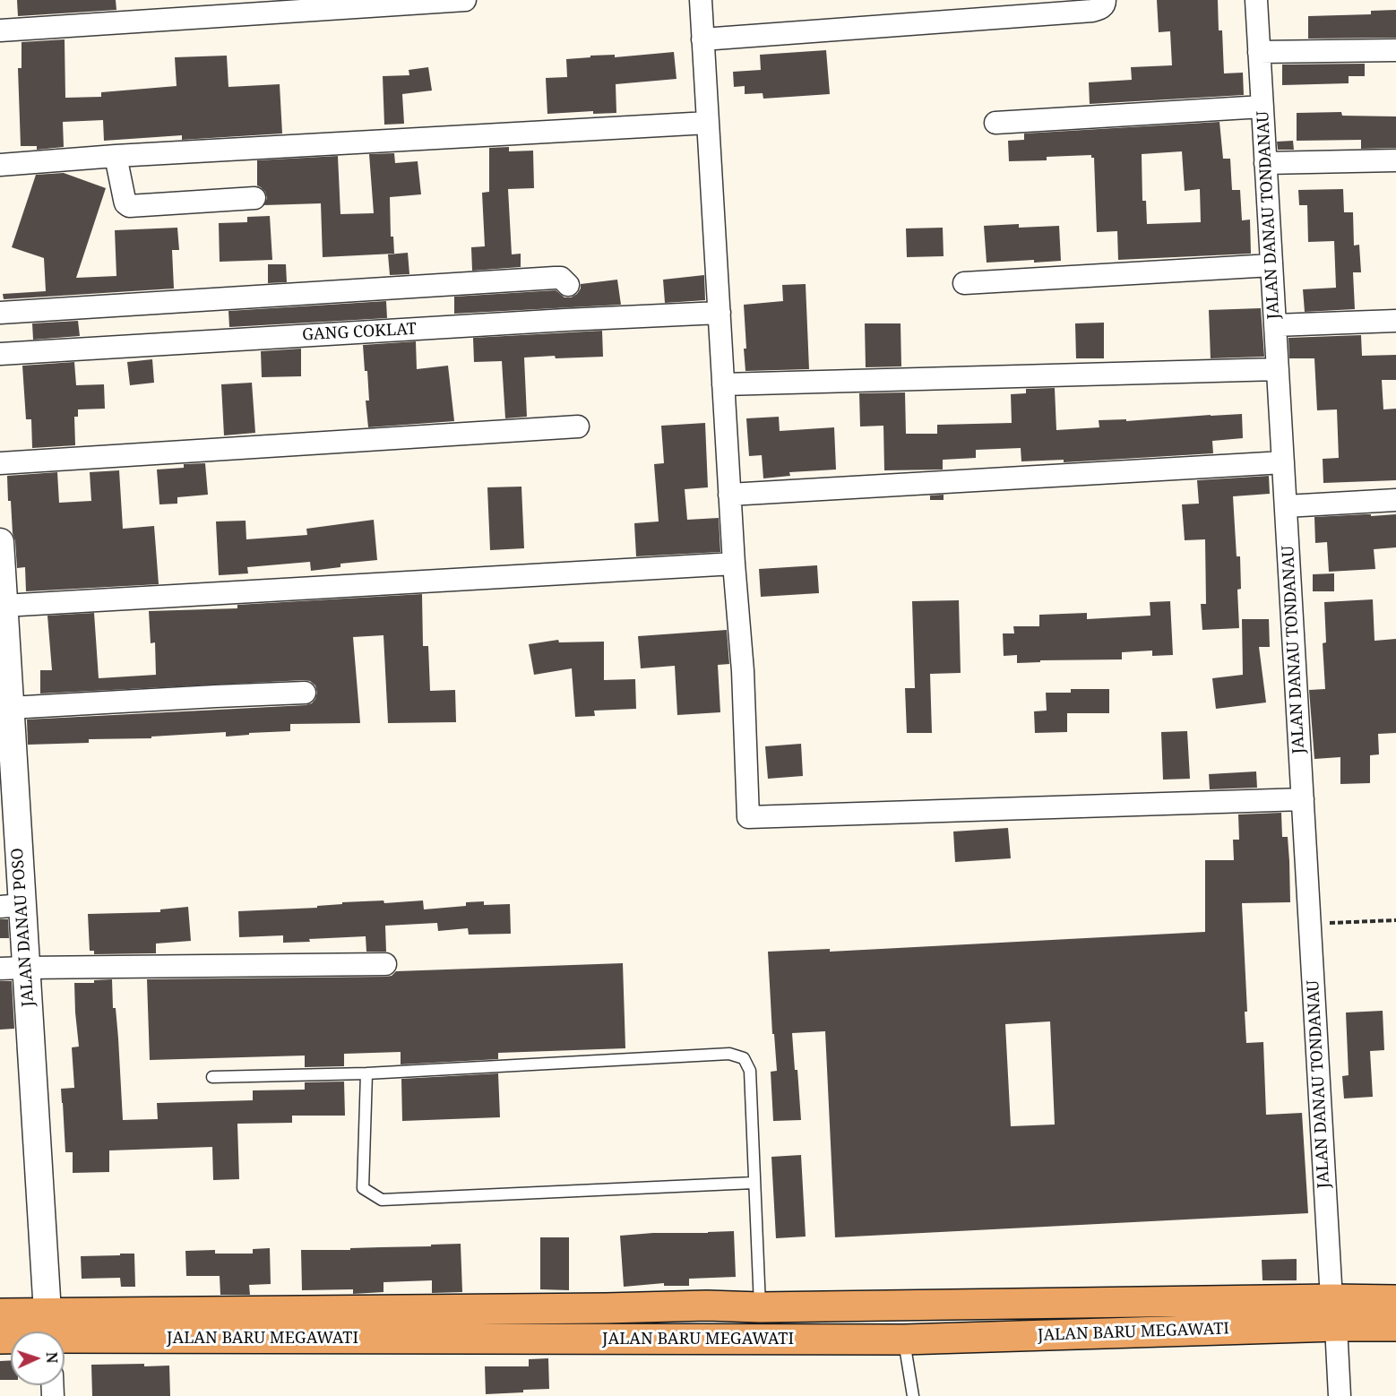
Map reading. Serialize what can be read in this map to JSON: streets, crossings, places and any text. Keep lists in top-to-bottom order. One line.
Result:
{"streets":{"highway":["JALAN BARU MEGAWATI"],"street":["JALAN DANAU TONDANAU","GANG COKLAT","JALAN DANAU POSO"]},"crossings":[["JALAN DANAU TONDANAU","JALAN BARU MEGAWATI"],["JALAN DANAU POSO","JALAN BARU MEGAWATI"]],"north":"right"}
